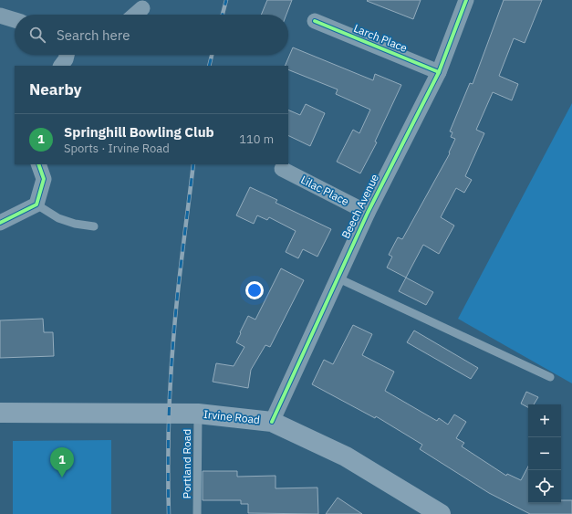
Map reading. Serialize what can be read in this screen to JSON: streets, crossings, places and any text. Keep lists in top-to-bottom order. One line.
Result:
{"streets":{"main road":["Irvine Road"],"street":["Larch Place","Lilac Place","Beech Avenue"],"lane":["Portland Road"]},"crossings":[["Larch Place","Beech Avenue"],["Lilac Place","Beech Avenue"],["Beech Avenue","Irvine Road"],["Irvine Road","Portland Road"]],"page":{"search":"Search here","heading":"Nearby","list":[{"mark":"1","name":"Springhill Bowling Club","note":"Sports · Irvine Road","value":"110 m"}],"map_buttons":["+","−"],"pins":"1"}}
